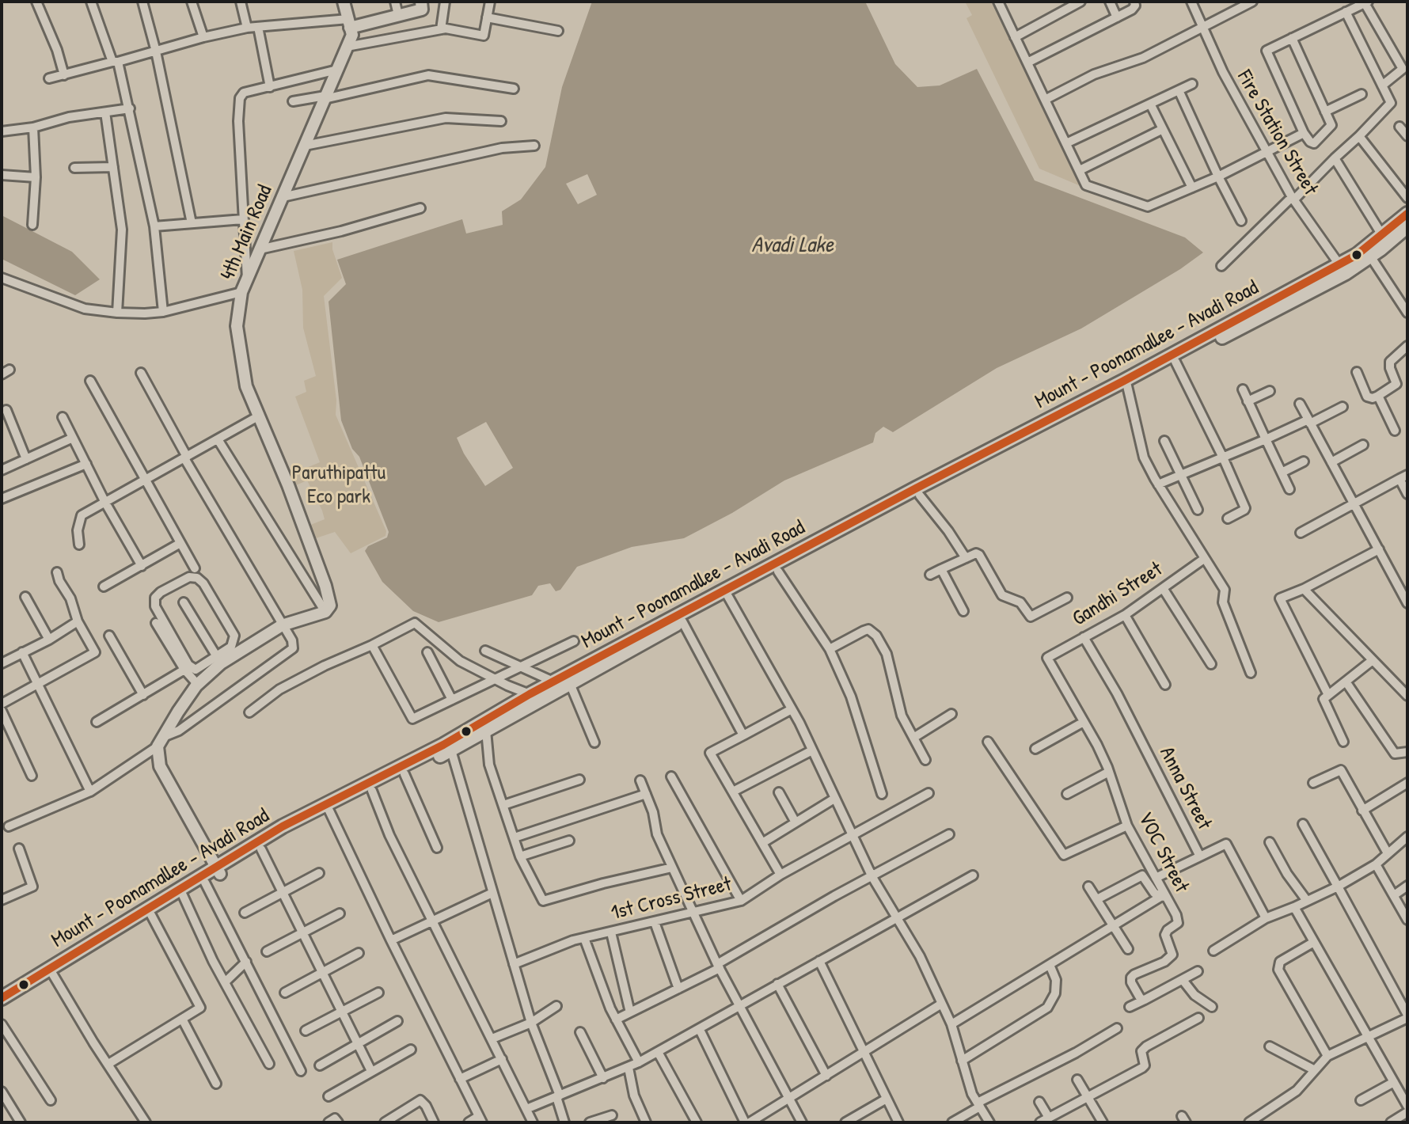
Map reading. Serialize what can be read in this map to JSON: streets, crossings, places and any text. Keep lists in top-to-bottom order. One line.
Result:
{"streets":{"main road":["4th Main Road","Mount - Poonamallee - Avadi Road"],"street":["Fire Station Street","Gandhi Street","Anna Street","VOC Street","1st Cross Street"]},"crossings":[["Fire Station Street","Mount - Poonamallee - Avadi Road"],["Gandhi Street","Anna Street"],["Gandhi Street","VOC Street"]],"water":["Avadi Lake"],"parks":["Paruthipattu Eco park"]}
